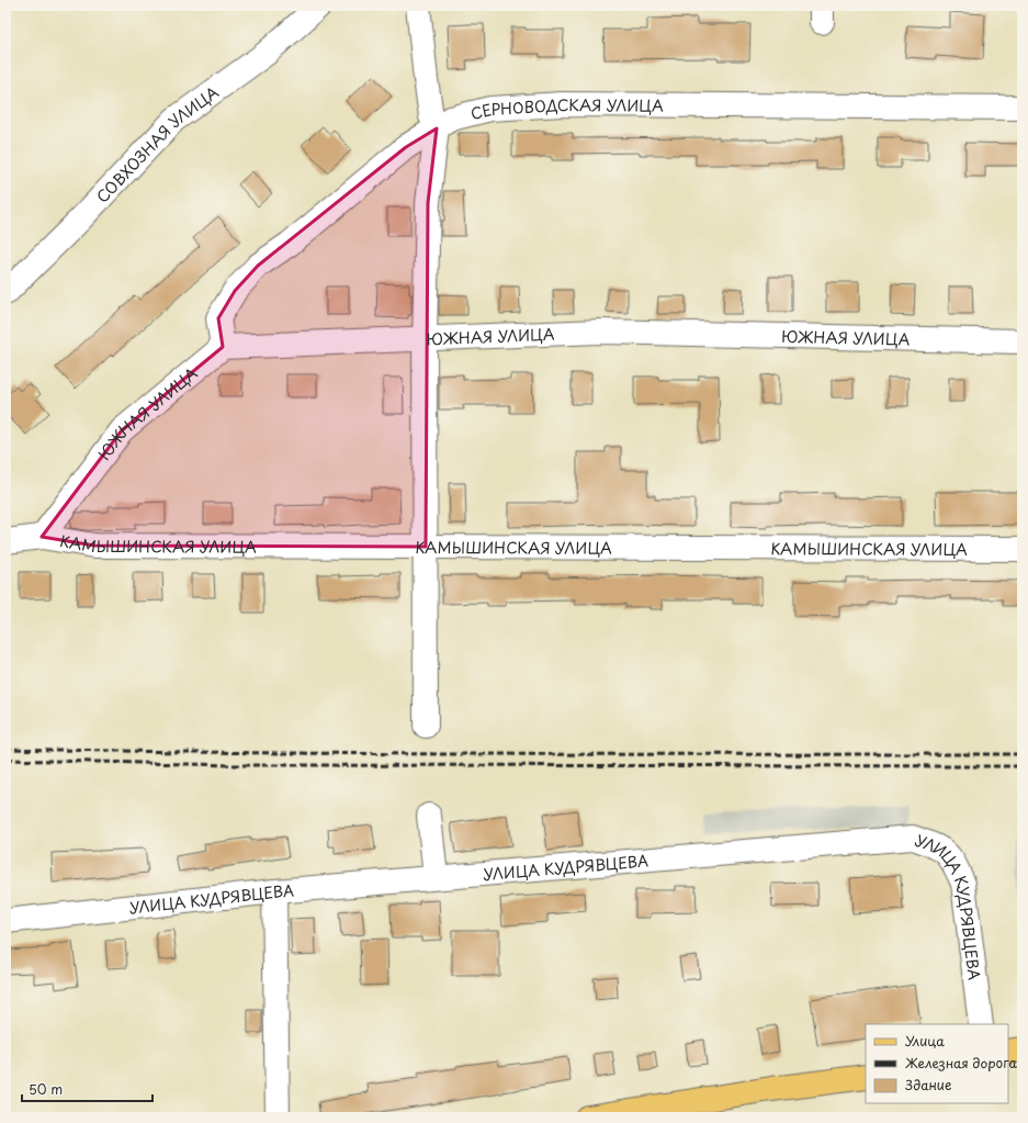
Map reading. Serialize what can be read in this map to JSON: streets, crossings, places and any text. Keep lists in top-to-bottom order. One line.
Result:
{"streets":{"street":["СЕРНОВОДСКАЯ УЛИЦА","СОВХОЗНАЯ УЛИЦА","ЮЖНАЯ УЛИЦА","КАМЫШИНСКАЯ УЛИЦА","УЛИЦА КУДРЯВЦЕВА"]},"crossings":[["СЕРНОВОДСКАЯ УЛИЦА","ЮЖНАЯ УЛИЦА"],["ЮЖНАЯ УЛИЦА","КАМЫШИНСКАЯ УЛИЦА"]],"legend":["Улица","Железная дорога","Здание"],"scale_bar":"50 m"}
